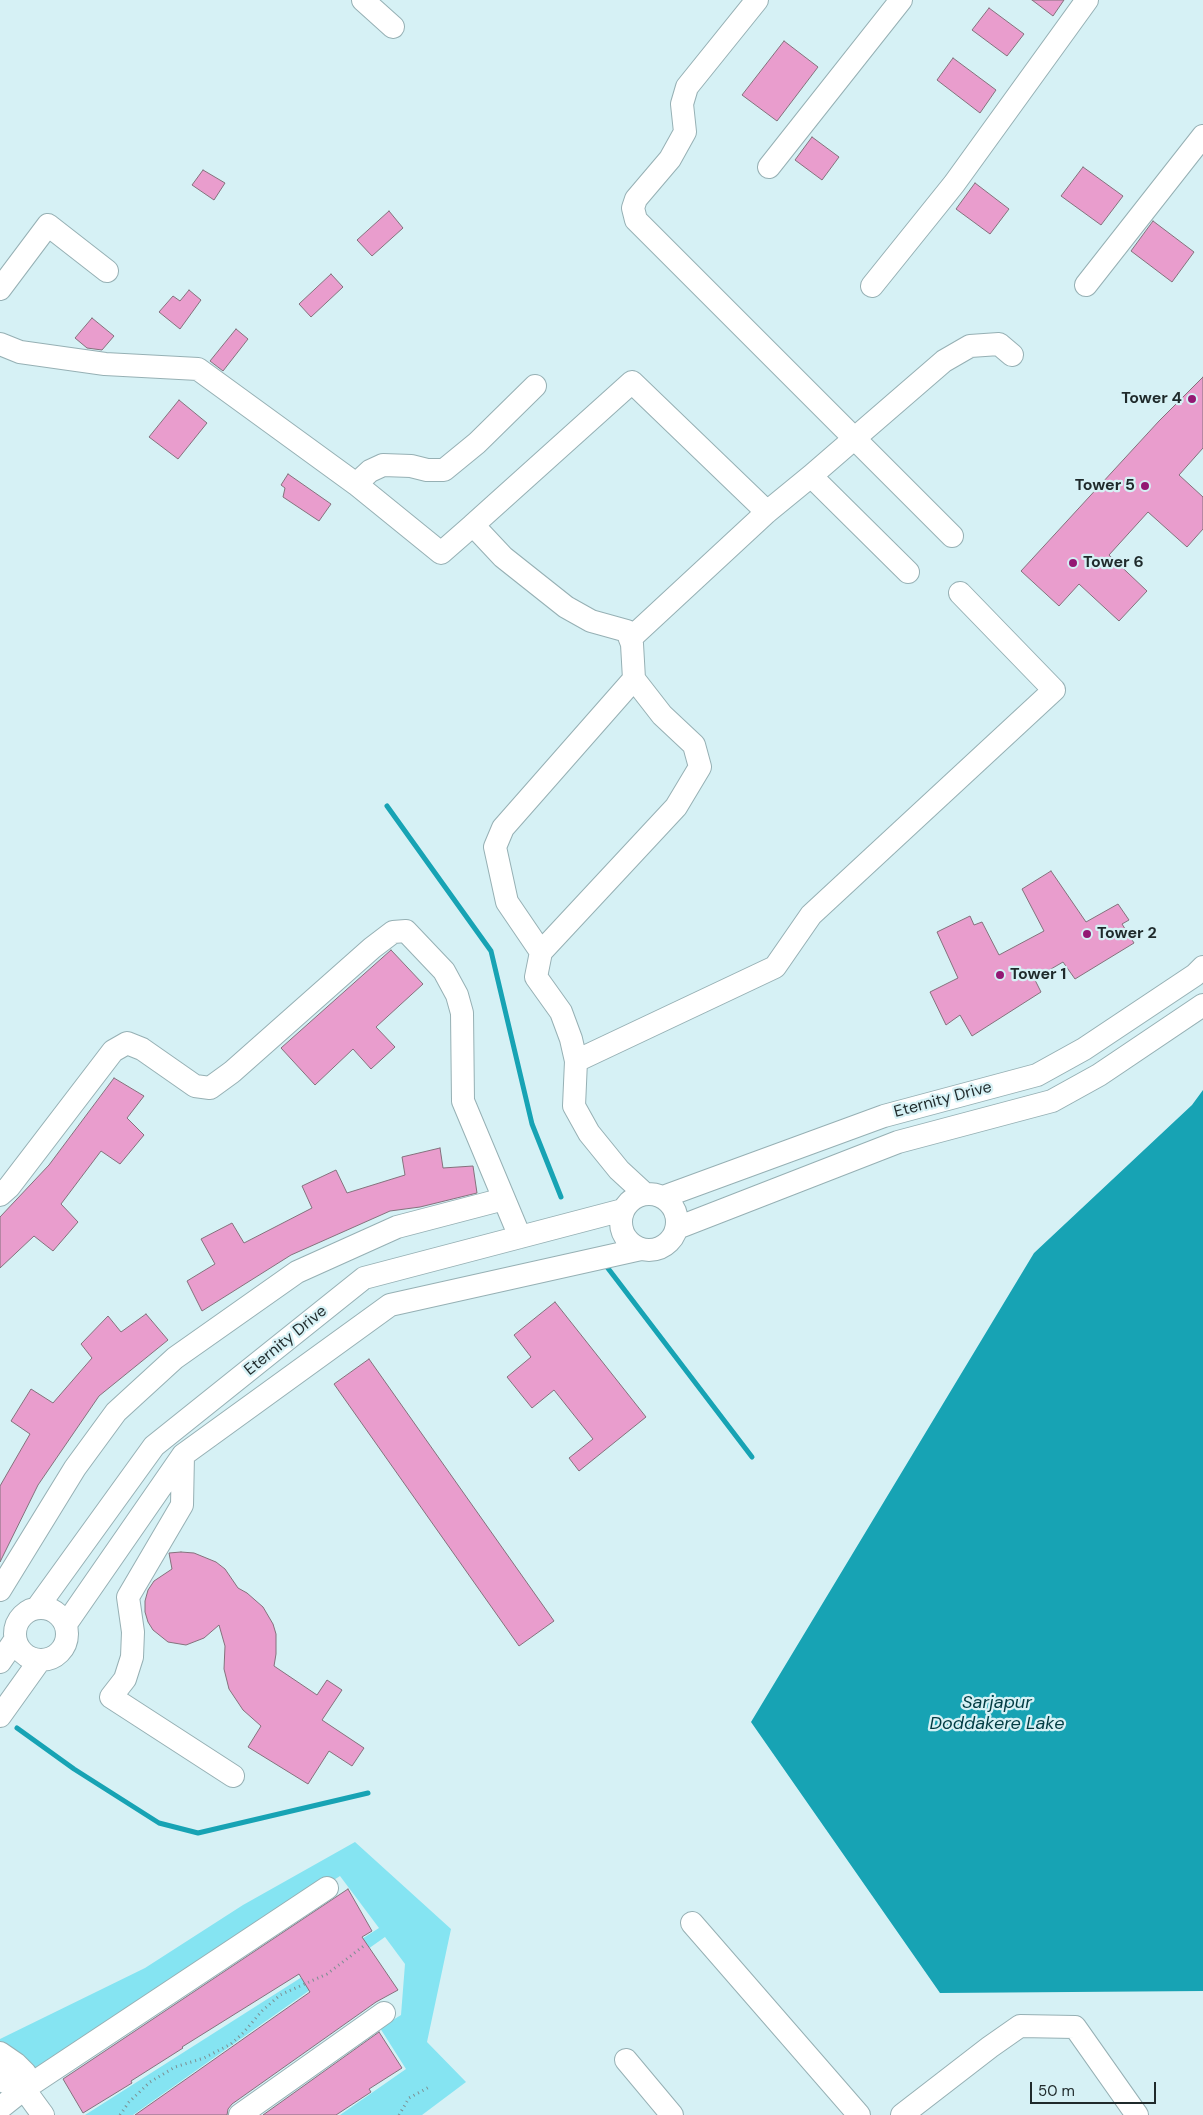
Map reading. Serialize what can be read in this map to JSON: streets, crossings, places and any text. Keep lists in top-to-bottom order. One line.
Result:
{"streets":{"street":["Eternity Drive"]},"water":["Sarjapur Doddakere Lake"],"places":["Tower 4","Tower 5","Tower 6","Tower 2","Tower 1"],"scale_bar":"50 m"}
